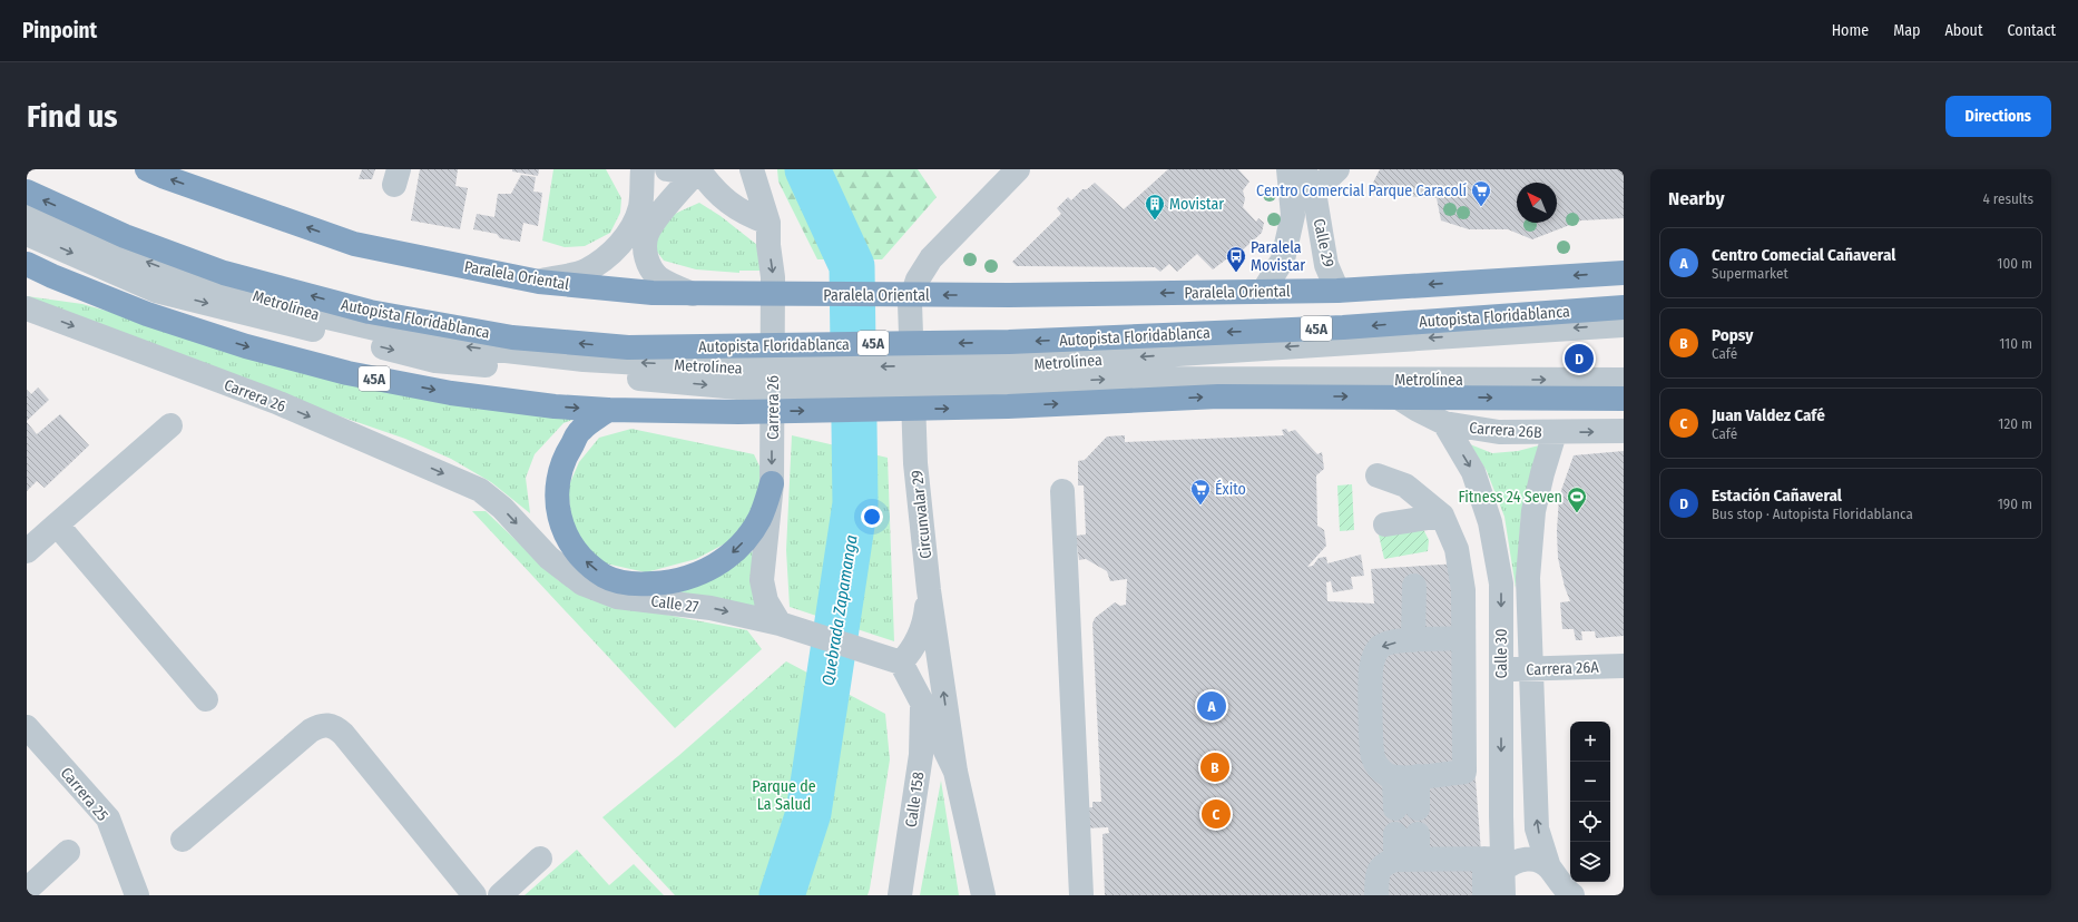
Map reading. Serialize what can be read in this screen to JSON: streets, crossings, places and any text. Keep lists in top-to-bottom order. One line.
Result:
{"streets":{"highway":["Paralela Oriental","Autopista Floridablanca","45A"],"street":["Calle 29","Metrolínea","Carrera 26","Carrera 26B","Circunvalar 29","Calle 27","Calle 30","Carrera 26A","Carrera 25","Calle 158"]},"crossings":[["Calle 29","Paralela Oriental"],["Metrolínea","Autopista Floridablanca"],["Autopista Floridablanca","Carrera 26B"],["Carrera 26","Calle 27"],["Carrera 26B","Calle 30"],["Calle 30","Carrera 26A"]],"one_way":["Paralela Oriental","Carrera 26","Calle 27"],"water":["Quebrada Zapamanga"],"parks":["Parque de La Salud"],"places":{"supermarket":["Centro Comercial Parque Caracolí","Éxito"],"building":["Movistar"],"bus stop":["Paralela Movistar"],"sports":["Fitness 24 Seven"]},"north":"top left","page":{"header":"Pinpoint","nav":["Home","Map","About","Contact"],"buttons":"Directions","title":"Find us","heading":["Nearby","4 results"],"list":[{"mark":"A","name":"Centro Comecial Cañaveral","note":"Supermarket","value":"100 m"},{"mark":"B","name":"Popsy","note":"Café","value":"110 m"},{"mark":"C","name":"Juan Valdez Café","note":"Café","value":"120 m"},{"mark":"D","name":"Estación Cañaveral","note":"Bus stop · Autopista Floridablanca","value":"190 m"}],"pins":["D","A","B","C"],"map_buttons":["+","−"]}}
